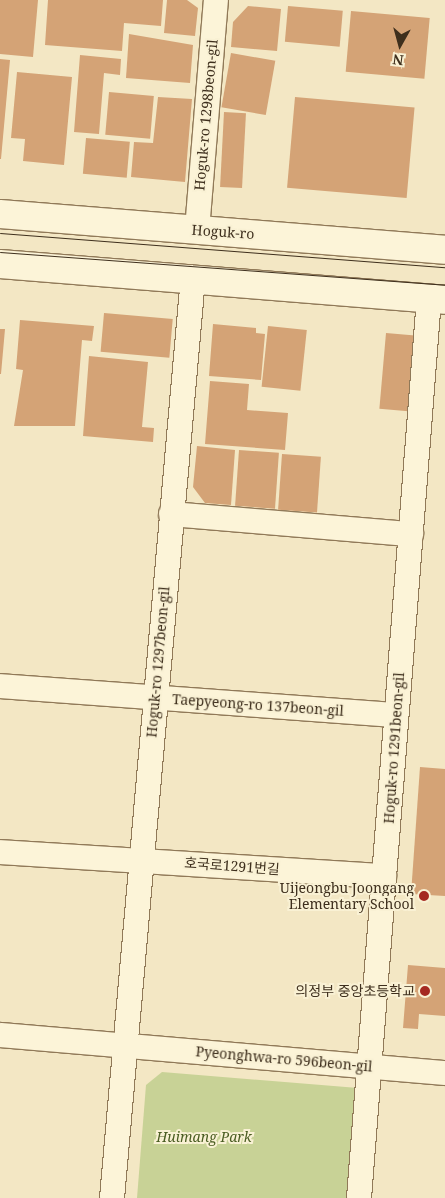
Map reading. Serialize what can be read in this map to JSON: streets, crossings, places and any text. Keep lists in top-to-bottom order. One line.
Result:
{"streets":{"street":["Hoguk-ro 1298beon-gil","Hoguk-ro","Hoguk-ro 1297beon-gil","Taepyeong-ro 137beon-gil","Hoguk-ro 1291beon-gil","호국로1291번길","Pyeonghwa-ro 596beon-gil"]},"crossings":[["Hoguk-ro 1298beon-gil","Hoguk-ro"],["Hoguk-ro 1297beon-gil","Taepyeong-ro 137beon-gil"],["Hoguk-ro 1297beon-gil","호국로1291번길"],["Hoguk-ro 1297beon-gil","Pyeonghwa-ro 596beon-gil"],["Taepyeong-ro 137beon-gil","Hoguk-ro 1291beon-gil"],["Hoguk-ro 1291beon-gil","호국로1291번길"],["Hoguk-ro 1291beon-gil","Pyeonghwa-ro 596beon-gil"]],"parks":["Huimang Park"],"places":["Uijeongbu Joongang Elementary School","의정부 중앙초등학교"],"north":"bottom"}
